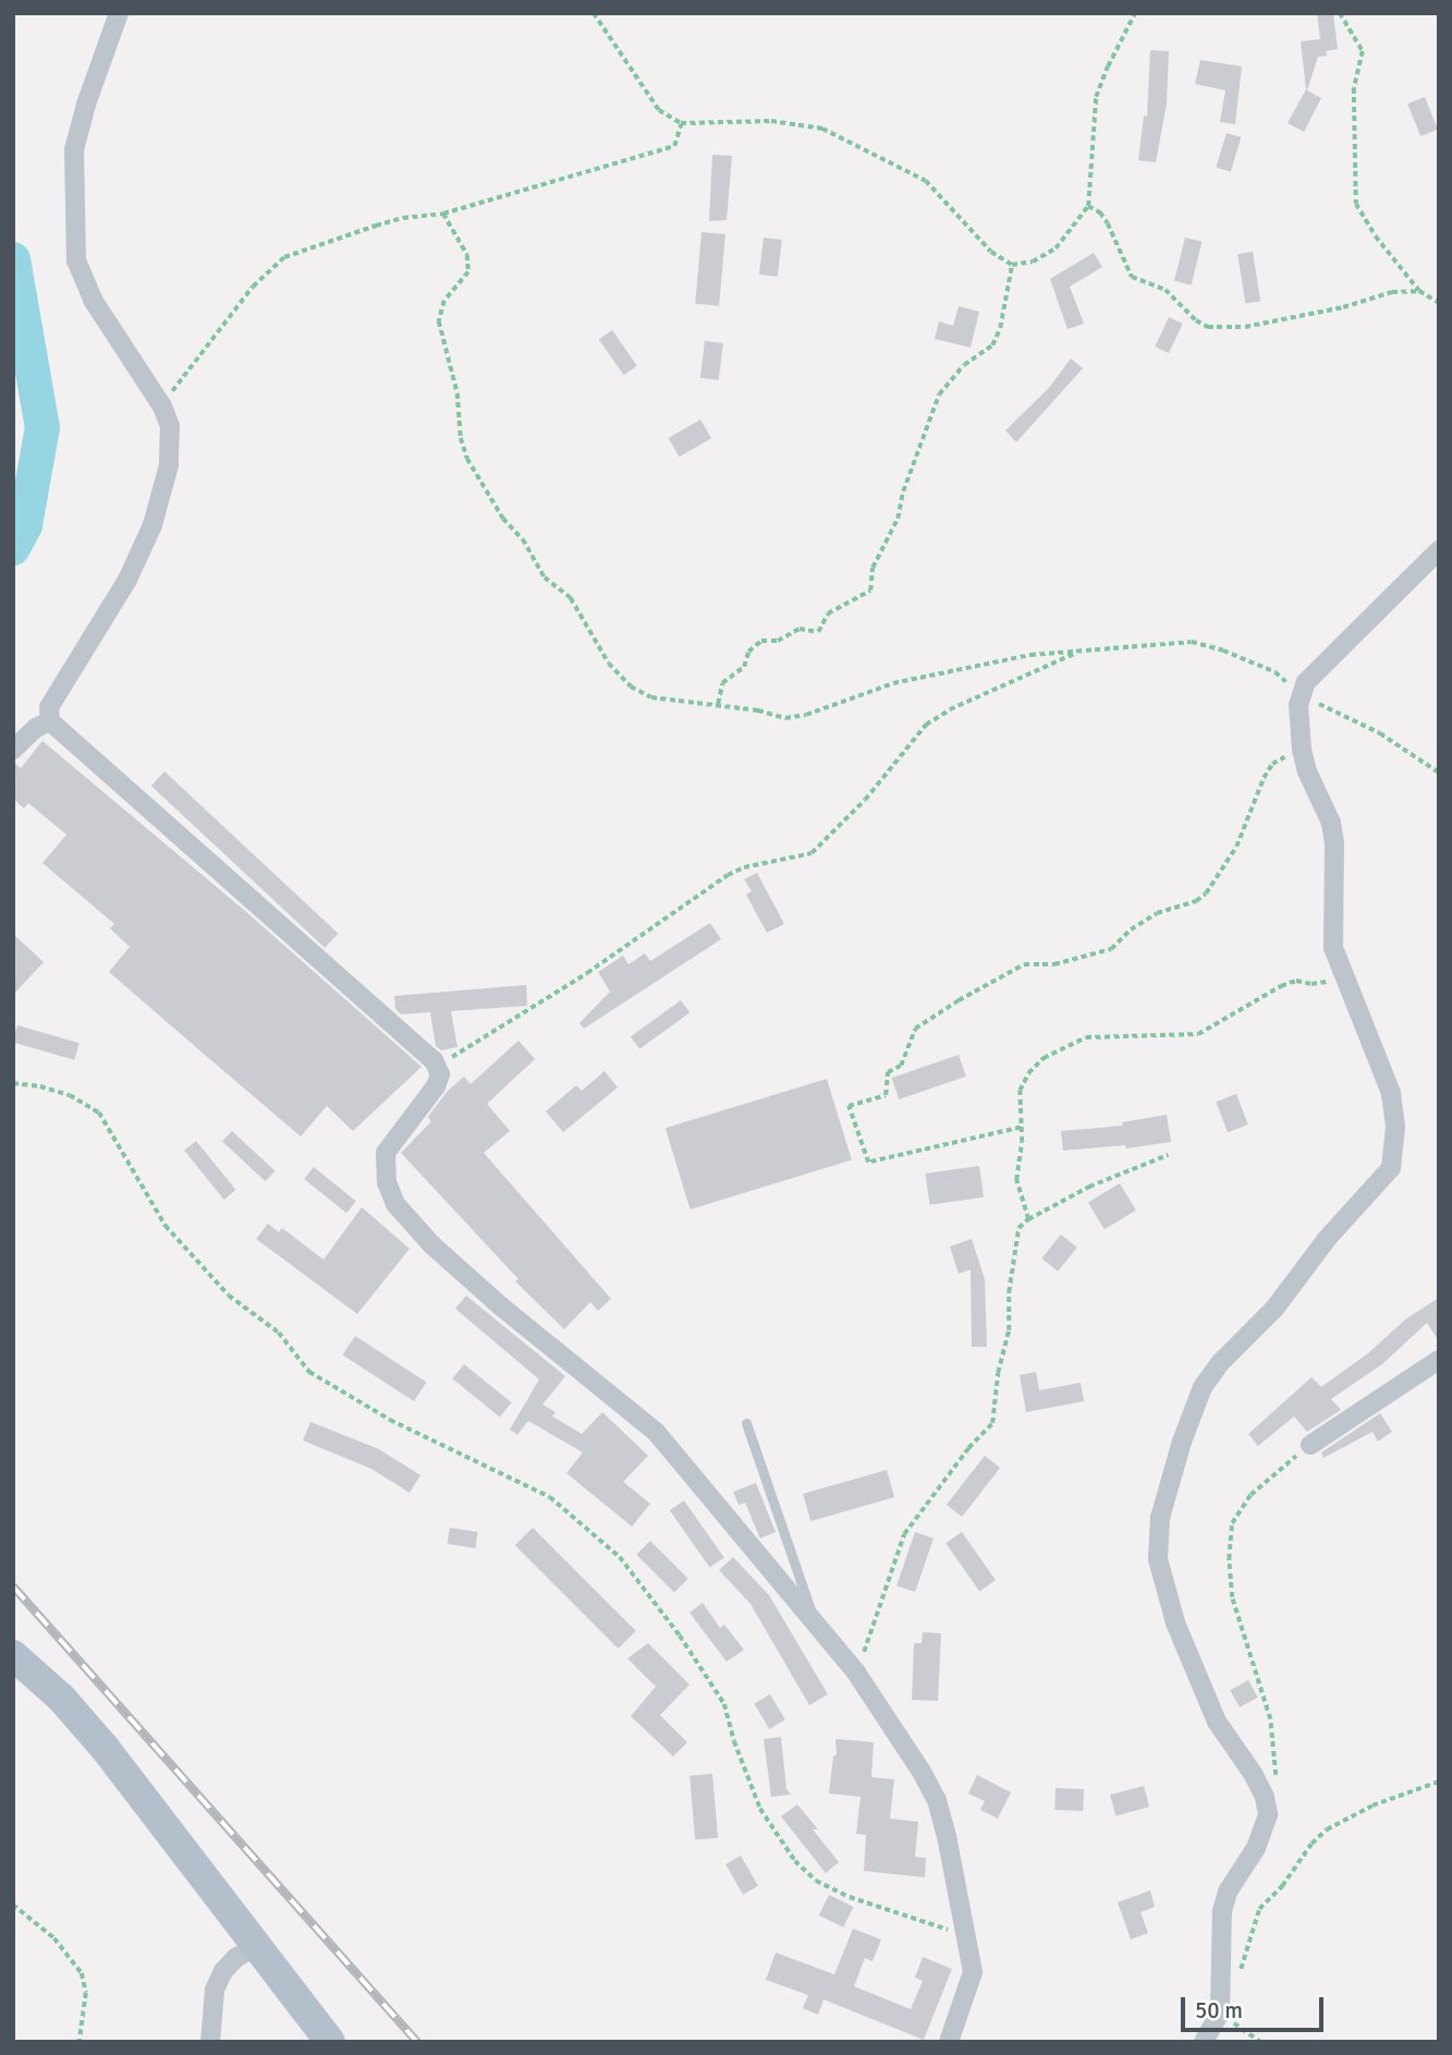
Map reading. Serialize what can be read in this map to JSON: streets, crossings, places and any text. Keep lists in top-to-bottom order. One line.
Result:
{"scale_bar":"50 m"}
